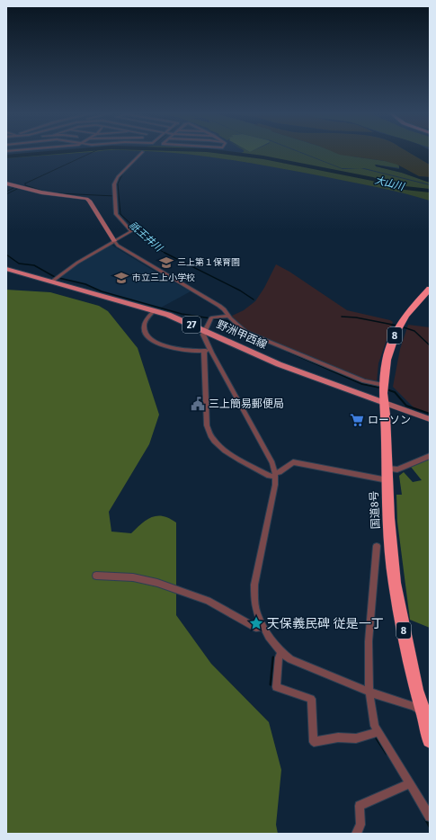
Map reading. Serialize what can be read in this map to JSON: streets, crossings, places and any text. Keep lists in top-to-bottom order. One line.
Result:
{"streets":{"highway":["8","国道8号"],"main road":["27","野洲甲西線"]},"crossings":[["野洲甲西線","国道8号"]],"water":["大山川","祇王井川"],"places":{"school or university":["三上第１保育園","市立三上小学校"],"public building":["三上簡易郵便局"],"supermarket":["ローソン"],"place":["天保義民碑 従是一丁"]}}
